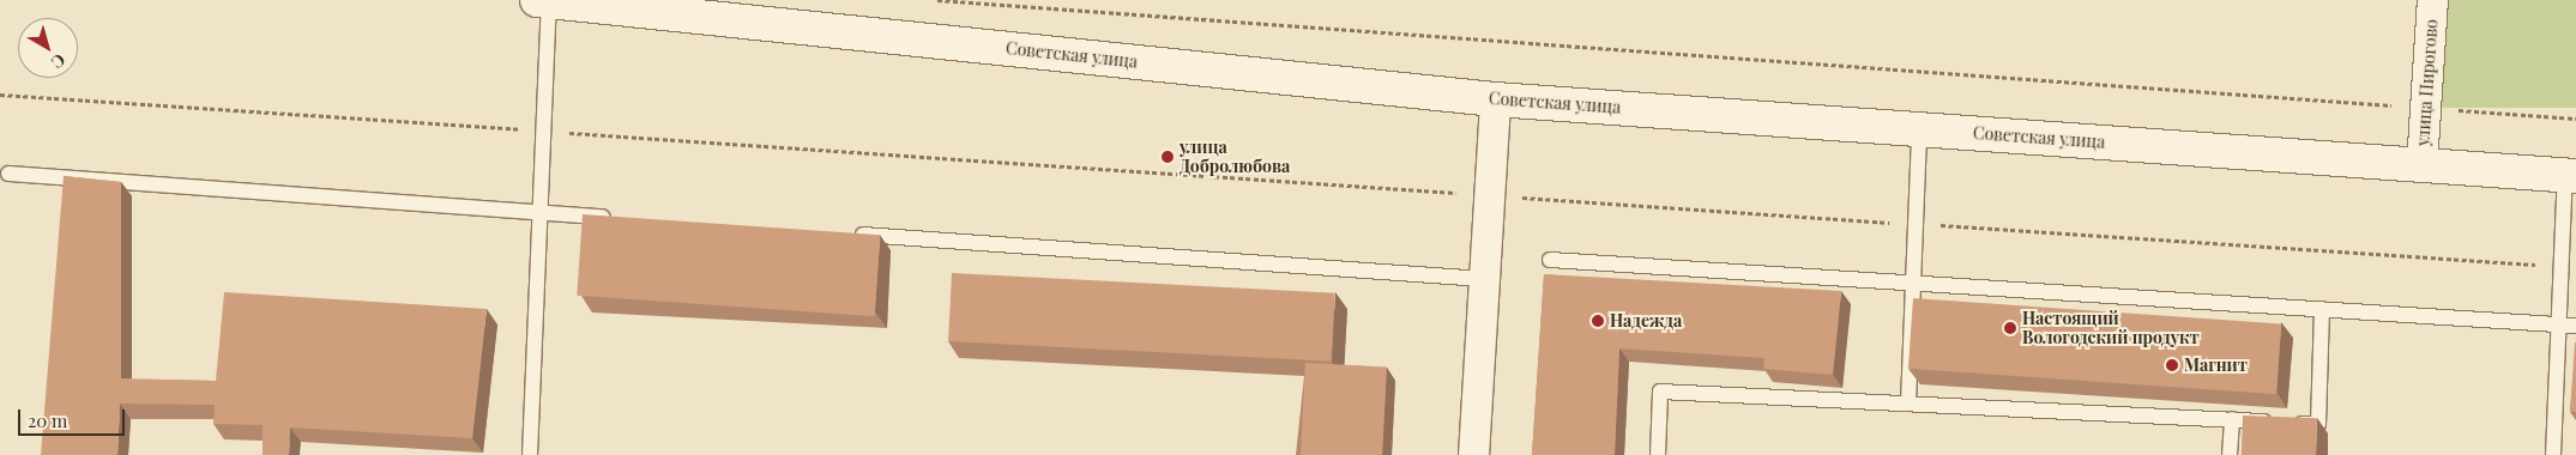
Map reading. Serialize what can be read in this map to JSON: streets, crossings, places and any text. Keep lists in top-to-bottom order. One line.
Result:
{"streets":{"main road":["Советская улица"],"street":["улица Пирогово"]},"crossings":[["Советская улица","улица Пирогово"]],"places":["улица Добролюбова","Надежда","Настоящий Вологодский продукт","Магнит"],"scale_bar":"20 m","north":"bottom right"}
